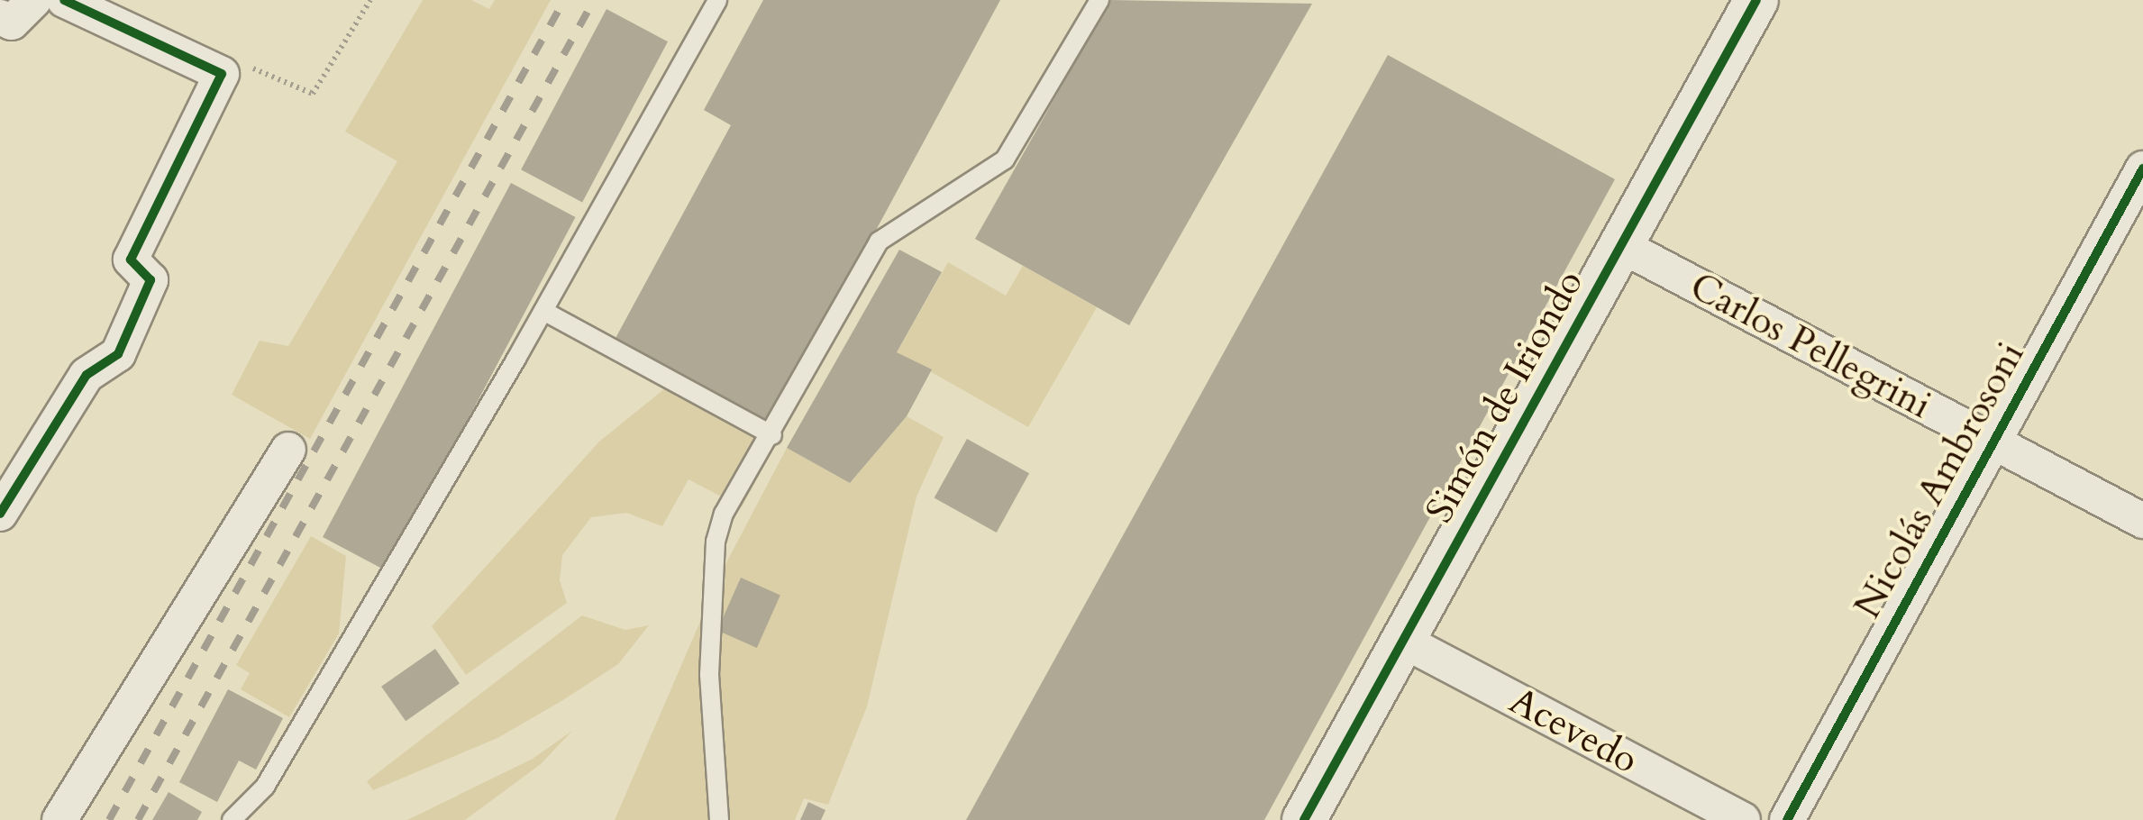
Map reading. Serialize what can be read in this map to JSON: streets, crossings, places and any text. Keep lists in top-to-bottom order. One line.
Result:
{"streets":{"street":["Carlos Pellegrini","Simón de Iriondo","Nicolás Ambrosoni","Acevedo"]},"crossings":[["Carlos Pellegrini","Simón de Iriondo"],["Carlos Pellegrini","Nicolás Ambrosoni"],["Simón de Iriondo","Acevedo"]]}
